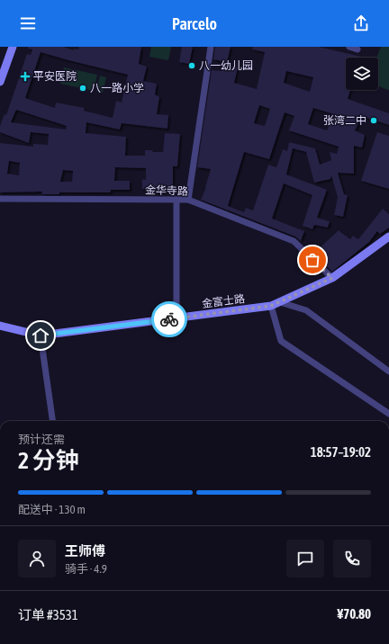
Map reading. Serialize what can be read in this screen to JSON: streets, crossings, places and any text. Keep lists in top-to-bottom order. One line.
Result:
{"streets":{"street":["金华寺路","金富士路"]},"crossings":[["金华寺路","金富士路"]],"places":{"other":["八一幼儿园","八一路小学","张湾二中"],"health":["平安医院"]},"page":{"header":"Parcelo","heading":["2 分钟","预计还需","18:57–19:02"],"panel":["王师傅","骑手 · 4.9","订单 #3531","¥70.80"],"bar":"配送中 · 130 m"}}
